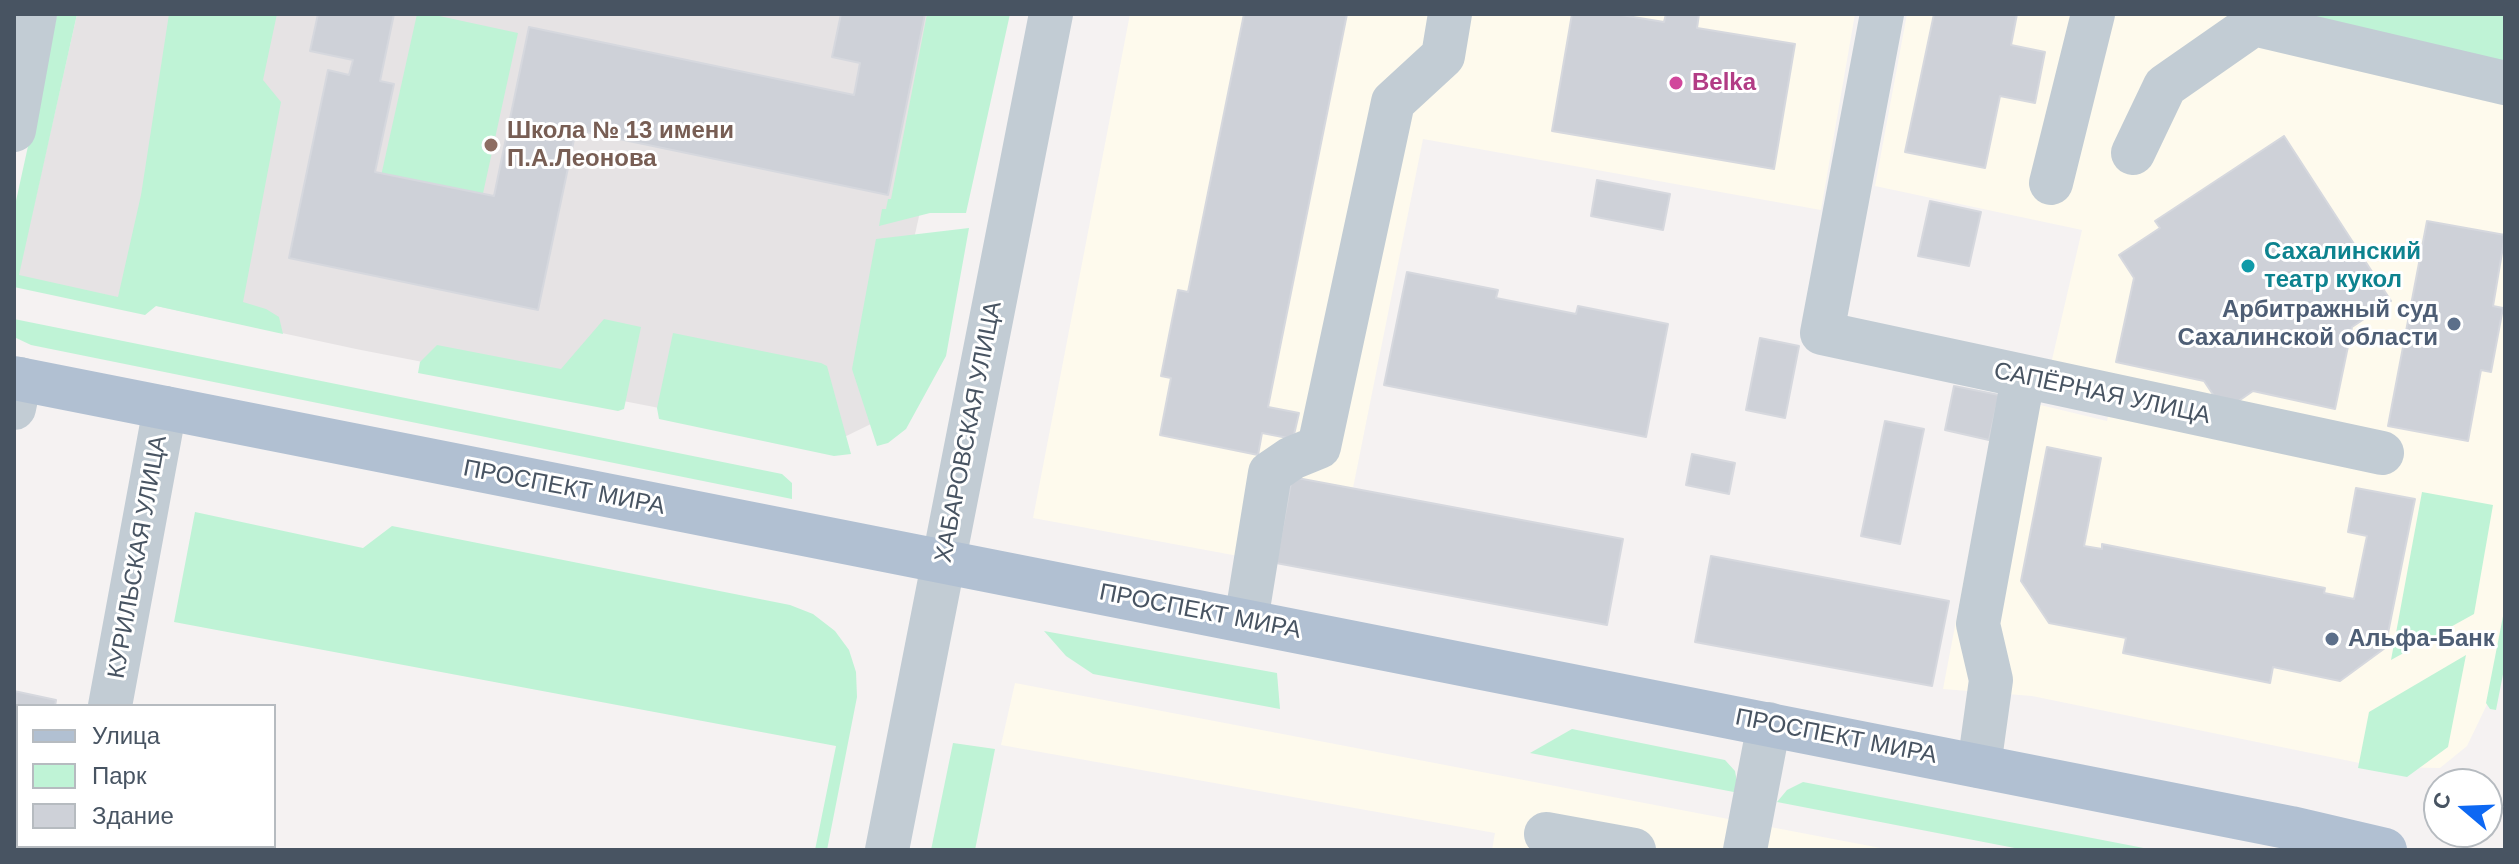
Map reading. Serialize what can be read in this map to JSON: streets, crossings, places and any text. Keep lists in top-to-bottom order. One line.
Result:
{"streets":{"main road":["ПРОСПЕКТ МИРА"],"street":["САПЁРНАЯ УЛИЦА","ХАБАРОВСКАЯ УЛИЦА","КУРИЛЬСКАЯ УЛИЦА"]},"crossings":[["ХАБАРОВСКАЯ УЛИЦА","ПРОСПЕКТ МИРА"],["ПРОСПЕКТ МИРА","КУРИЛЬСКАЯ УЛИЦА"]],"places":["Belka","Школа № 13 имени П.А.Леонова","Сахалинский театр кукол","Арбитражный суд Сахалинской области","Альфа-Банк"],"legend":["Улица","Парк","Здание"],"north":"left"}
